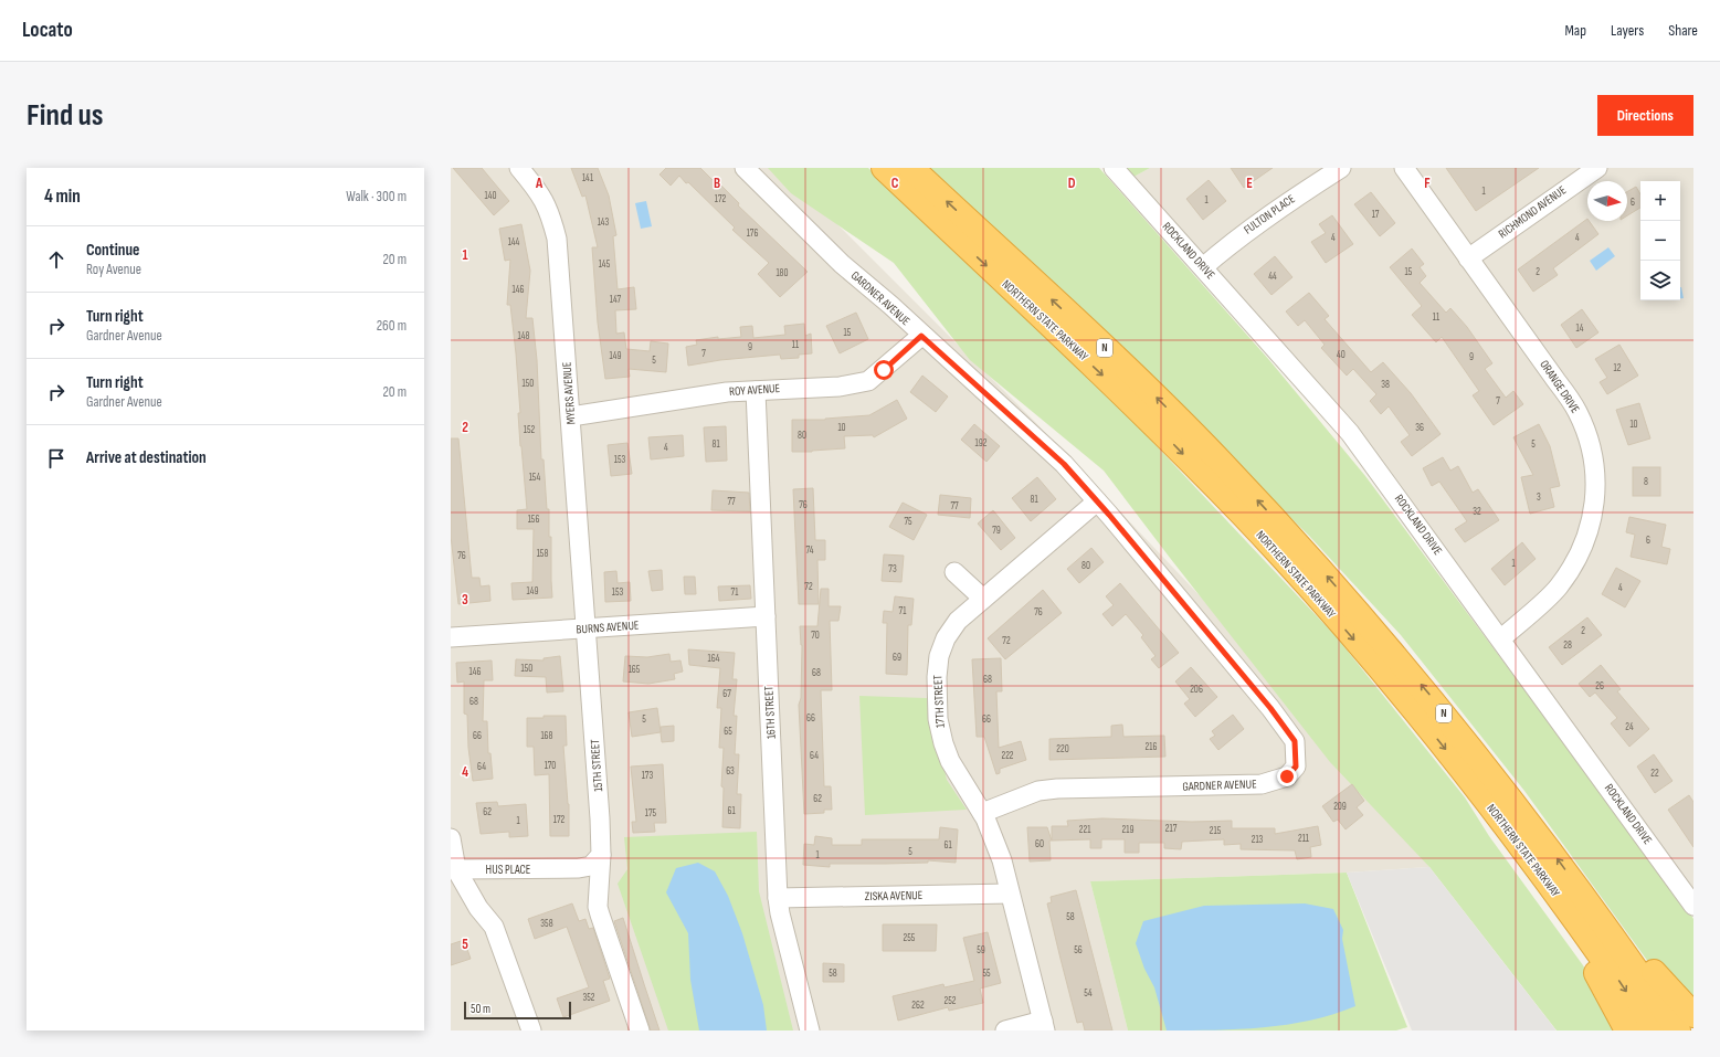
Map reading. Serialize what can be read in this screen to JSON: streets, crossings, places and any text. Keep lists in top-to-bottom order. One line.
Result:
{"streets":{"highway":["NORTHERN STATE PARKWAY","N"],"street":["RICHMOND AVENUE","FULTON PLACE","ROCKLAND DRIVE","GARDNER AVENUE","ORANGE DRIVE","ROY AVENUE","MYERS AVENUE","BURNS AVENUE","17TH STREET","16TH STREET","15TH STREET","HUS PLACE","ZISKA AVENUE"]},"crossings":[["RICHMOND AVENUE","ORANGE DRIVE"],["FULTON PLACE","ROCKLAND DRIVE"],["ROCKLAND DRIVE","ORANGE DRIVE"],["GARDNER AVENUE","ROY AVENUE"],["GARDNER AVENUE","17TH STREET"],["ROY AVENUE","MYERS AVENUE"],["ROY AVENUE","16TH STREET"],["MYERS AVENUE","BURNS AVENUE"],["MYERS AVENUE","15TH STREET"],["BURNS AVENUE","16TH STREET"],["BURNS AVENUE","15TH STREET"],["17TH STREET","ZISKA AVENUE"],["16TH STREET","ZISKA AVENUE"],["15TH STREET","HUS PLACE"]],"house_numbers":["141","1","140","172","1","6","17","143","176","4","4","144","145","15","2","180","44","146","147","11","14","15","148","11","9","7","40","149","9","5","12","150","38","7","10","10","36","152","80","192","81","5","4","153","154","8","3","81","77","76","77","32","156","75","79","6","74","158","76","1","80","73","72","4","149","153","71","71","76","2","70","72","28","69","164","150","165","146","68","68","26","206","67","68","66","5","66","24","65","66","168","216","220","64","222","170","64","63","22","173","62","209","61","62","175","172","1","217","221","219","215","211","213","60","61","5","1","58","358","255","59","56","58","55","54","352","252","262"],"scale_bar":"50 m","north":"right","page":{"header":"Locato","nav":["Map","Layers","Share"],"buttons":"Directions","title":"Find us","heading":["4 min","Walk · 300 m"],"map_buttons":["+","−"],"list":[["Continue","Roy Avenue","20 m"],["Turn right","Gardner Avenue","260 m"],["Turn right","Gardner Avenue","20 m"],"Arrive at destination"],"scale":"50 m"},"grid":{"columns":["A","B","C","D","E","F"],"rows":["1","2","3","4","5"]}}
